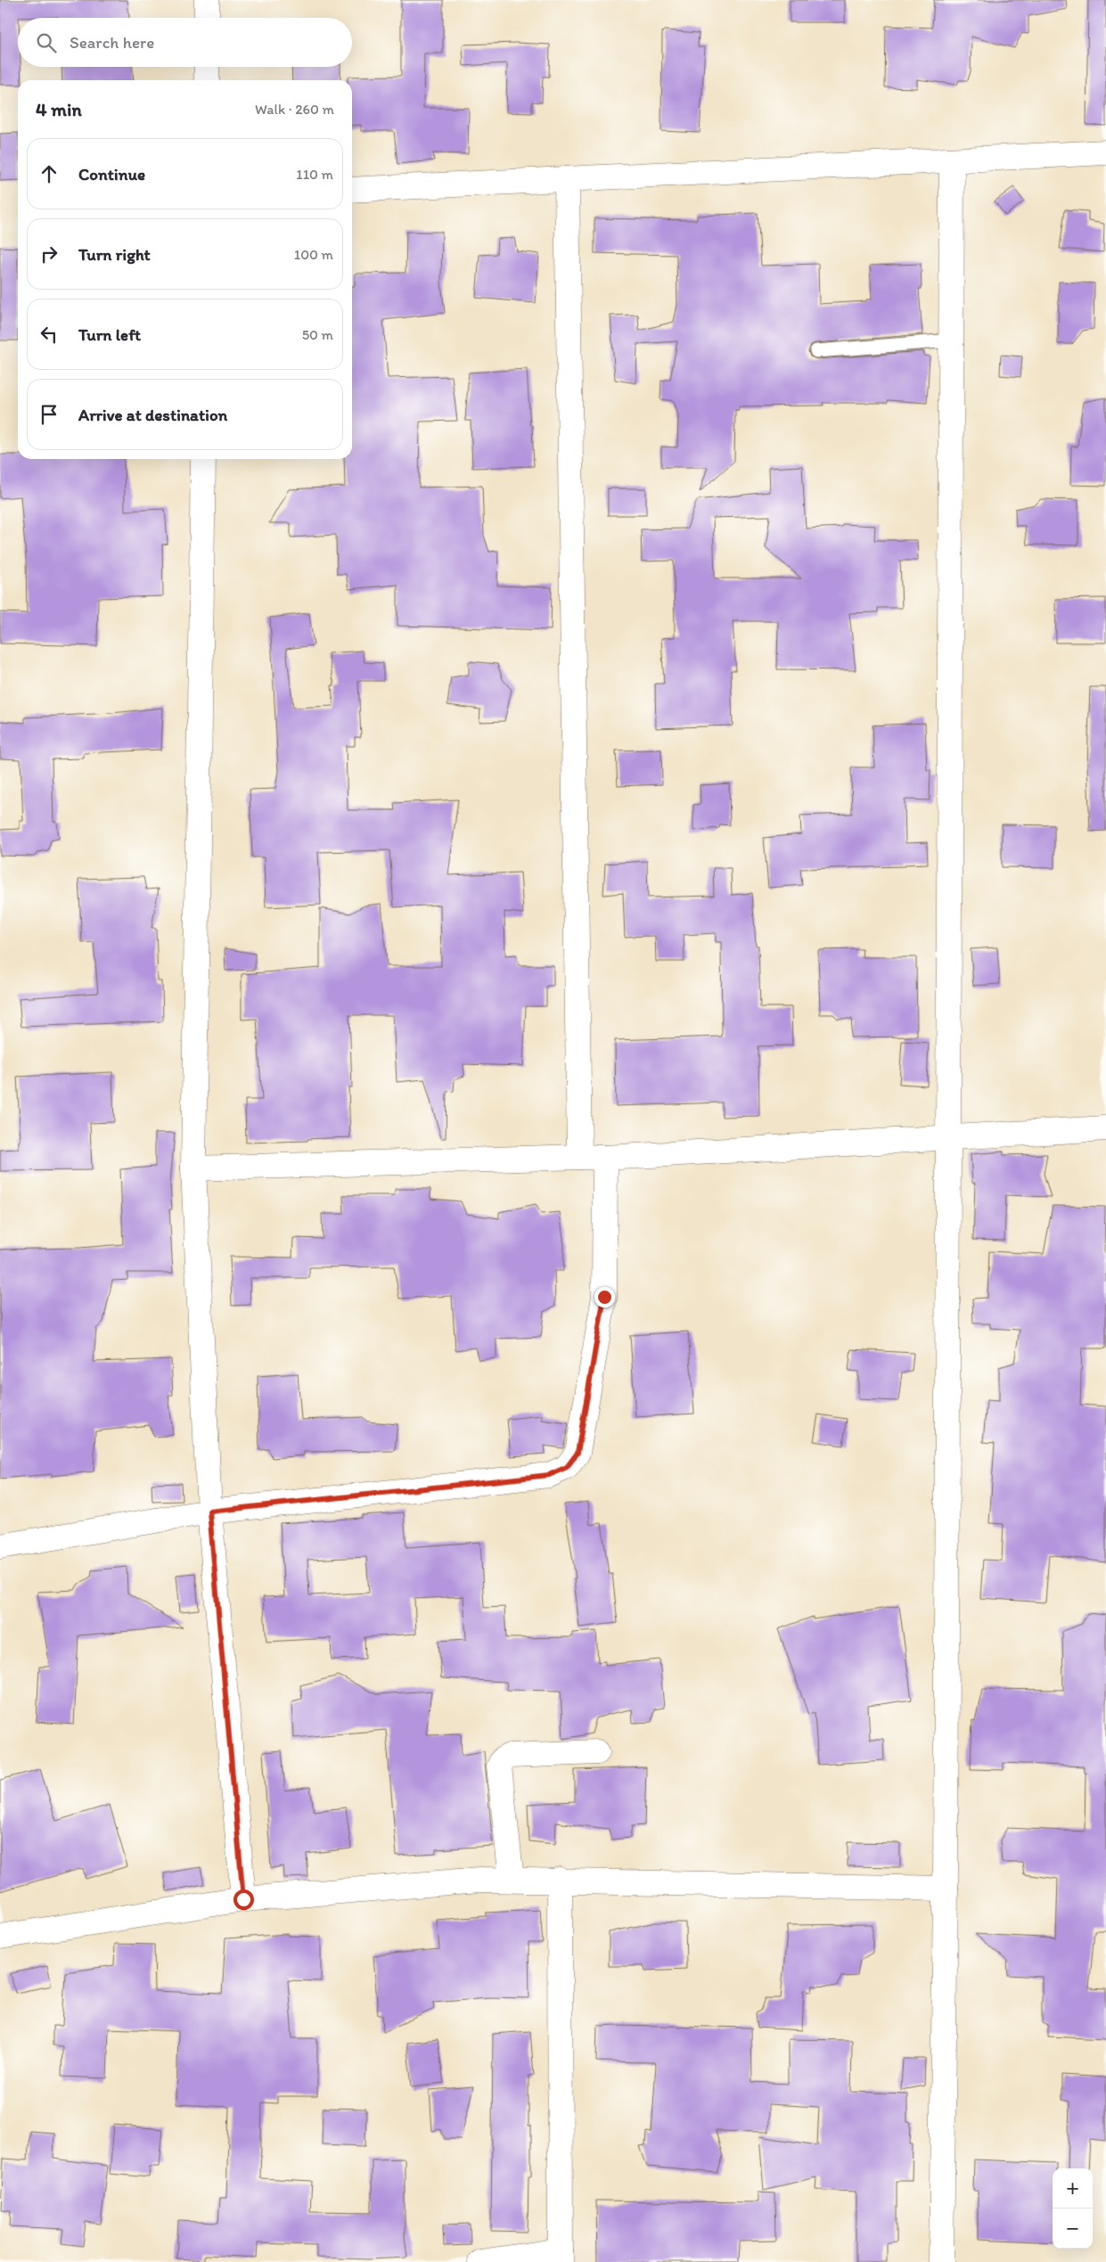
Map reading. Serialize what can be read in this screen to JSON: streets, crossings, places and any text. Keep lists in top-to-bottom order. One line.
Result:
{"page":{"search":"Search here","heading":["4 min","Walk · 260 m"],"list":[["Continue","110 m"],["Turn right","100 m"],["Turn left","50 m"],"Arrive at destination"],"map_buttons":["+","−"]}}
